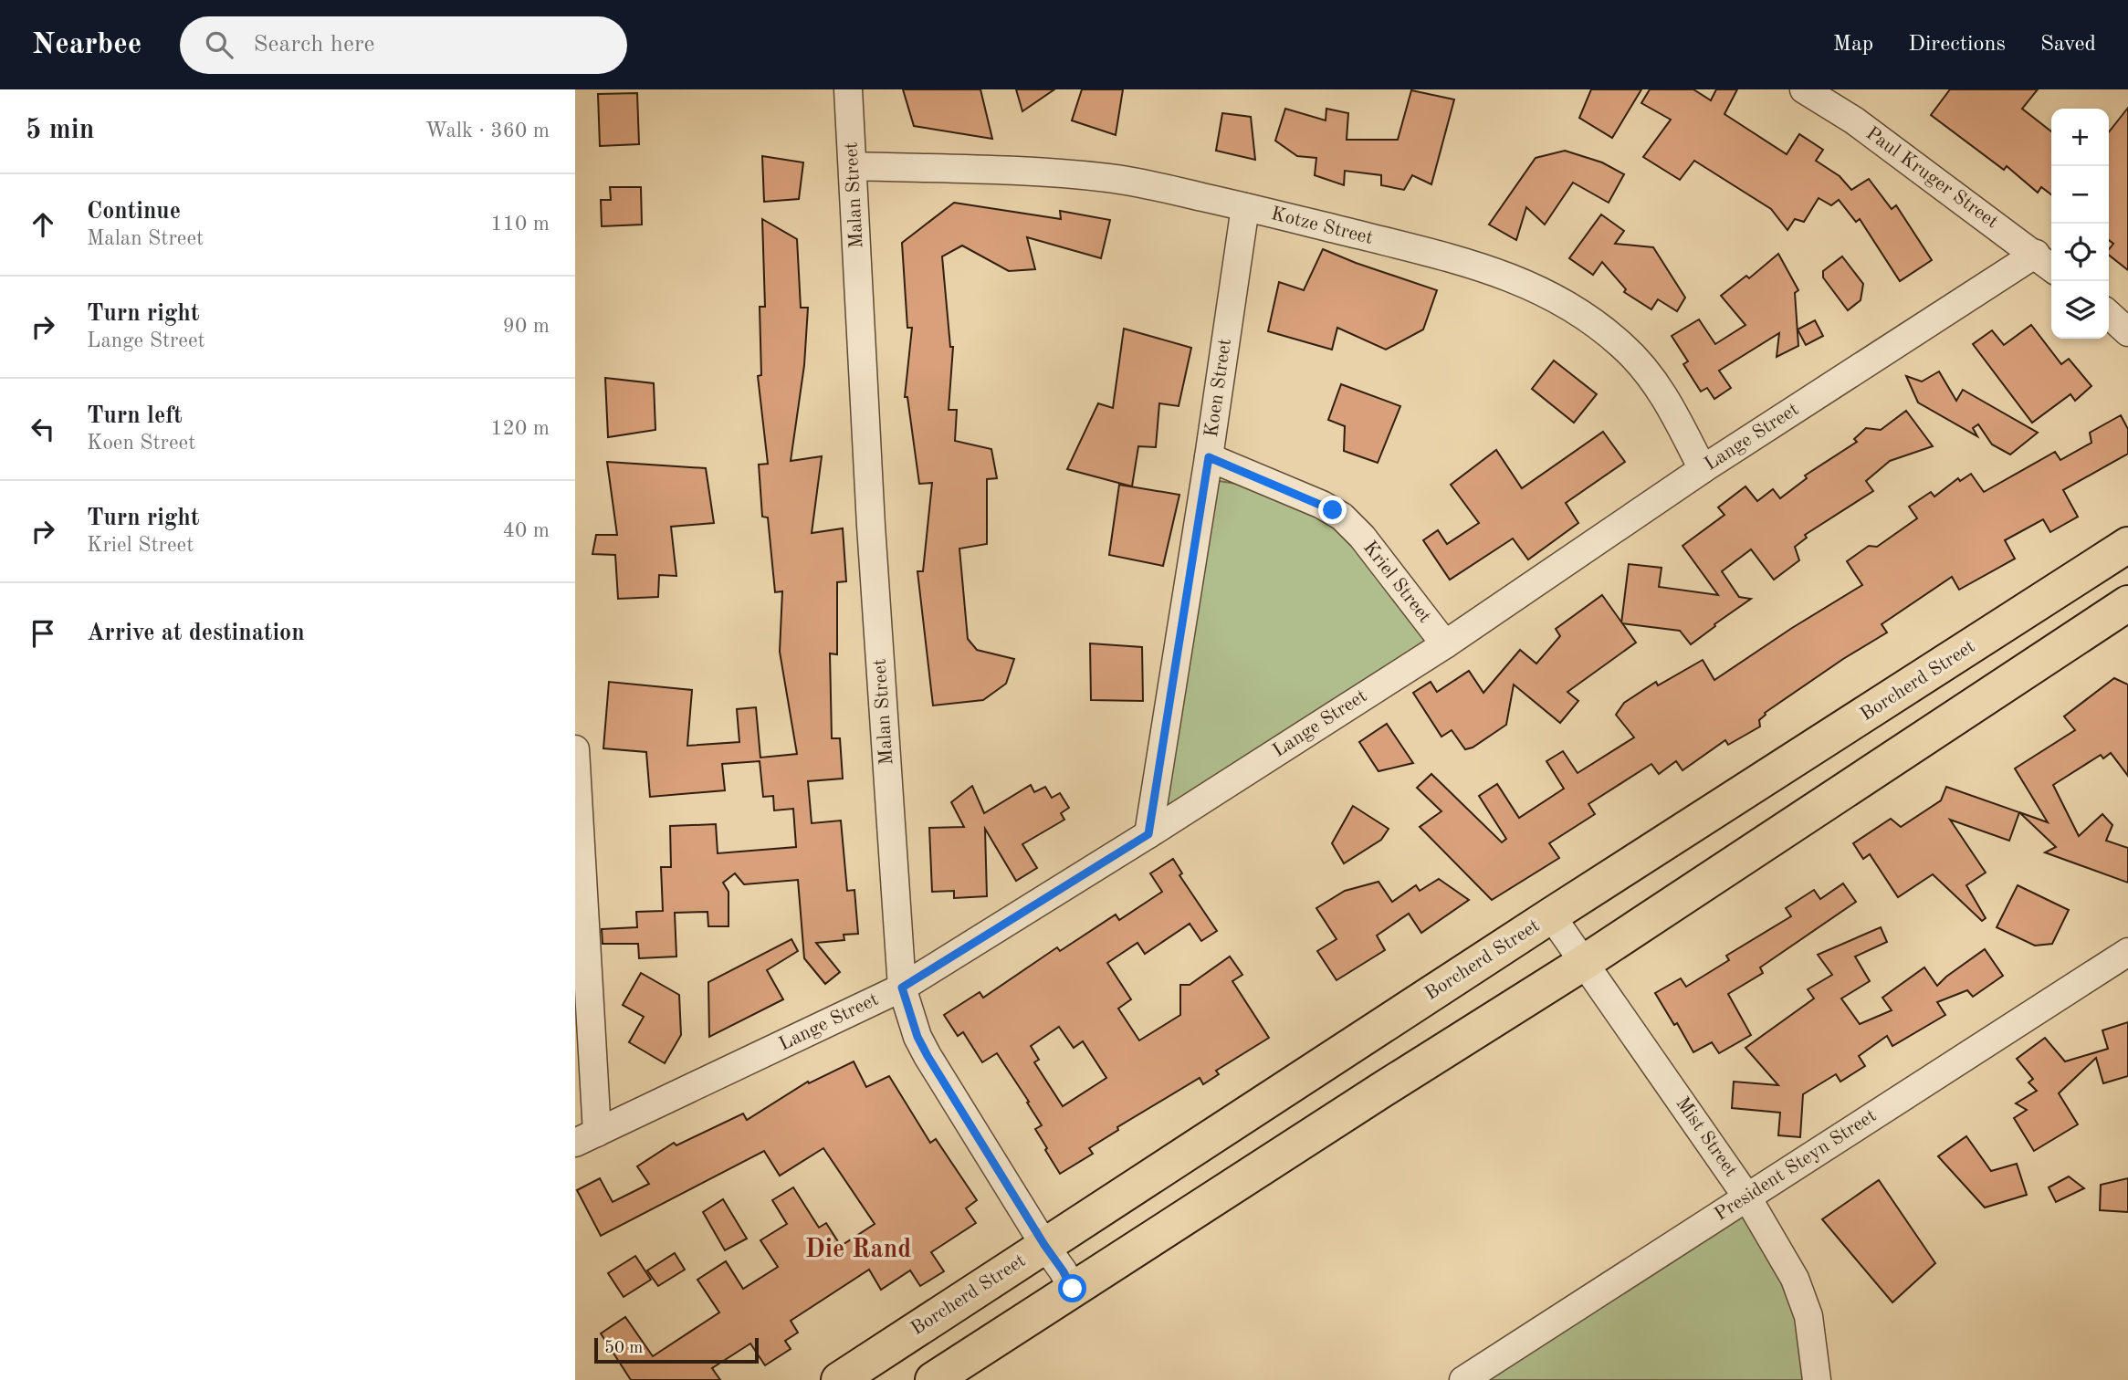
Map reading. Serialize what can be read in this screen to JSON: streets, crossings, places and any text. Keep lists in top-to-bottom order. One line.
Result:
{"streets":{"highway":["Borcherd Street"],"street":["Paul Kruger Street","Malan Street","Kotze Street","Koen Street","Lange Street","Kriel Street","Mist Street","President Steyn Street"]},"crossings":[["Paul Kruger Street","Lange Street"],["Malan Street","Kotze Street"],["Malan Street","Lange Street"],["Malan Street","Borcherd Street"],["Kotze Street","Koen Street"],["Kotze Street","Lange Street"],["Koen Street","Lange Street"],["Koen Street","Kriel Street"],["Lange Street","Kriel Street"],["Borcherd Street","Mist Street"],["Mist Street","President Steyn Street"]],"districts":["Die Rand"],"scale_bar":"50 m","page":{"header":"Nearbee","search":"Search here","nav":["Map","Directions","Saved"],"heading":["5 min","Walk · 360 m"],"map_buttons":["+","−"],"list":[["Continue","Malan Street","110 m"],["Turn right","Lange Street","90 m"],["Turn left","Koen Street","120 m"],["Turn right","Kriel Street","40 m"],"Arrive at destination"],"scale":"50 m"}}
